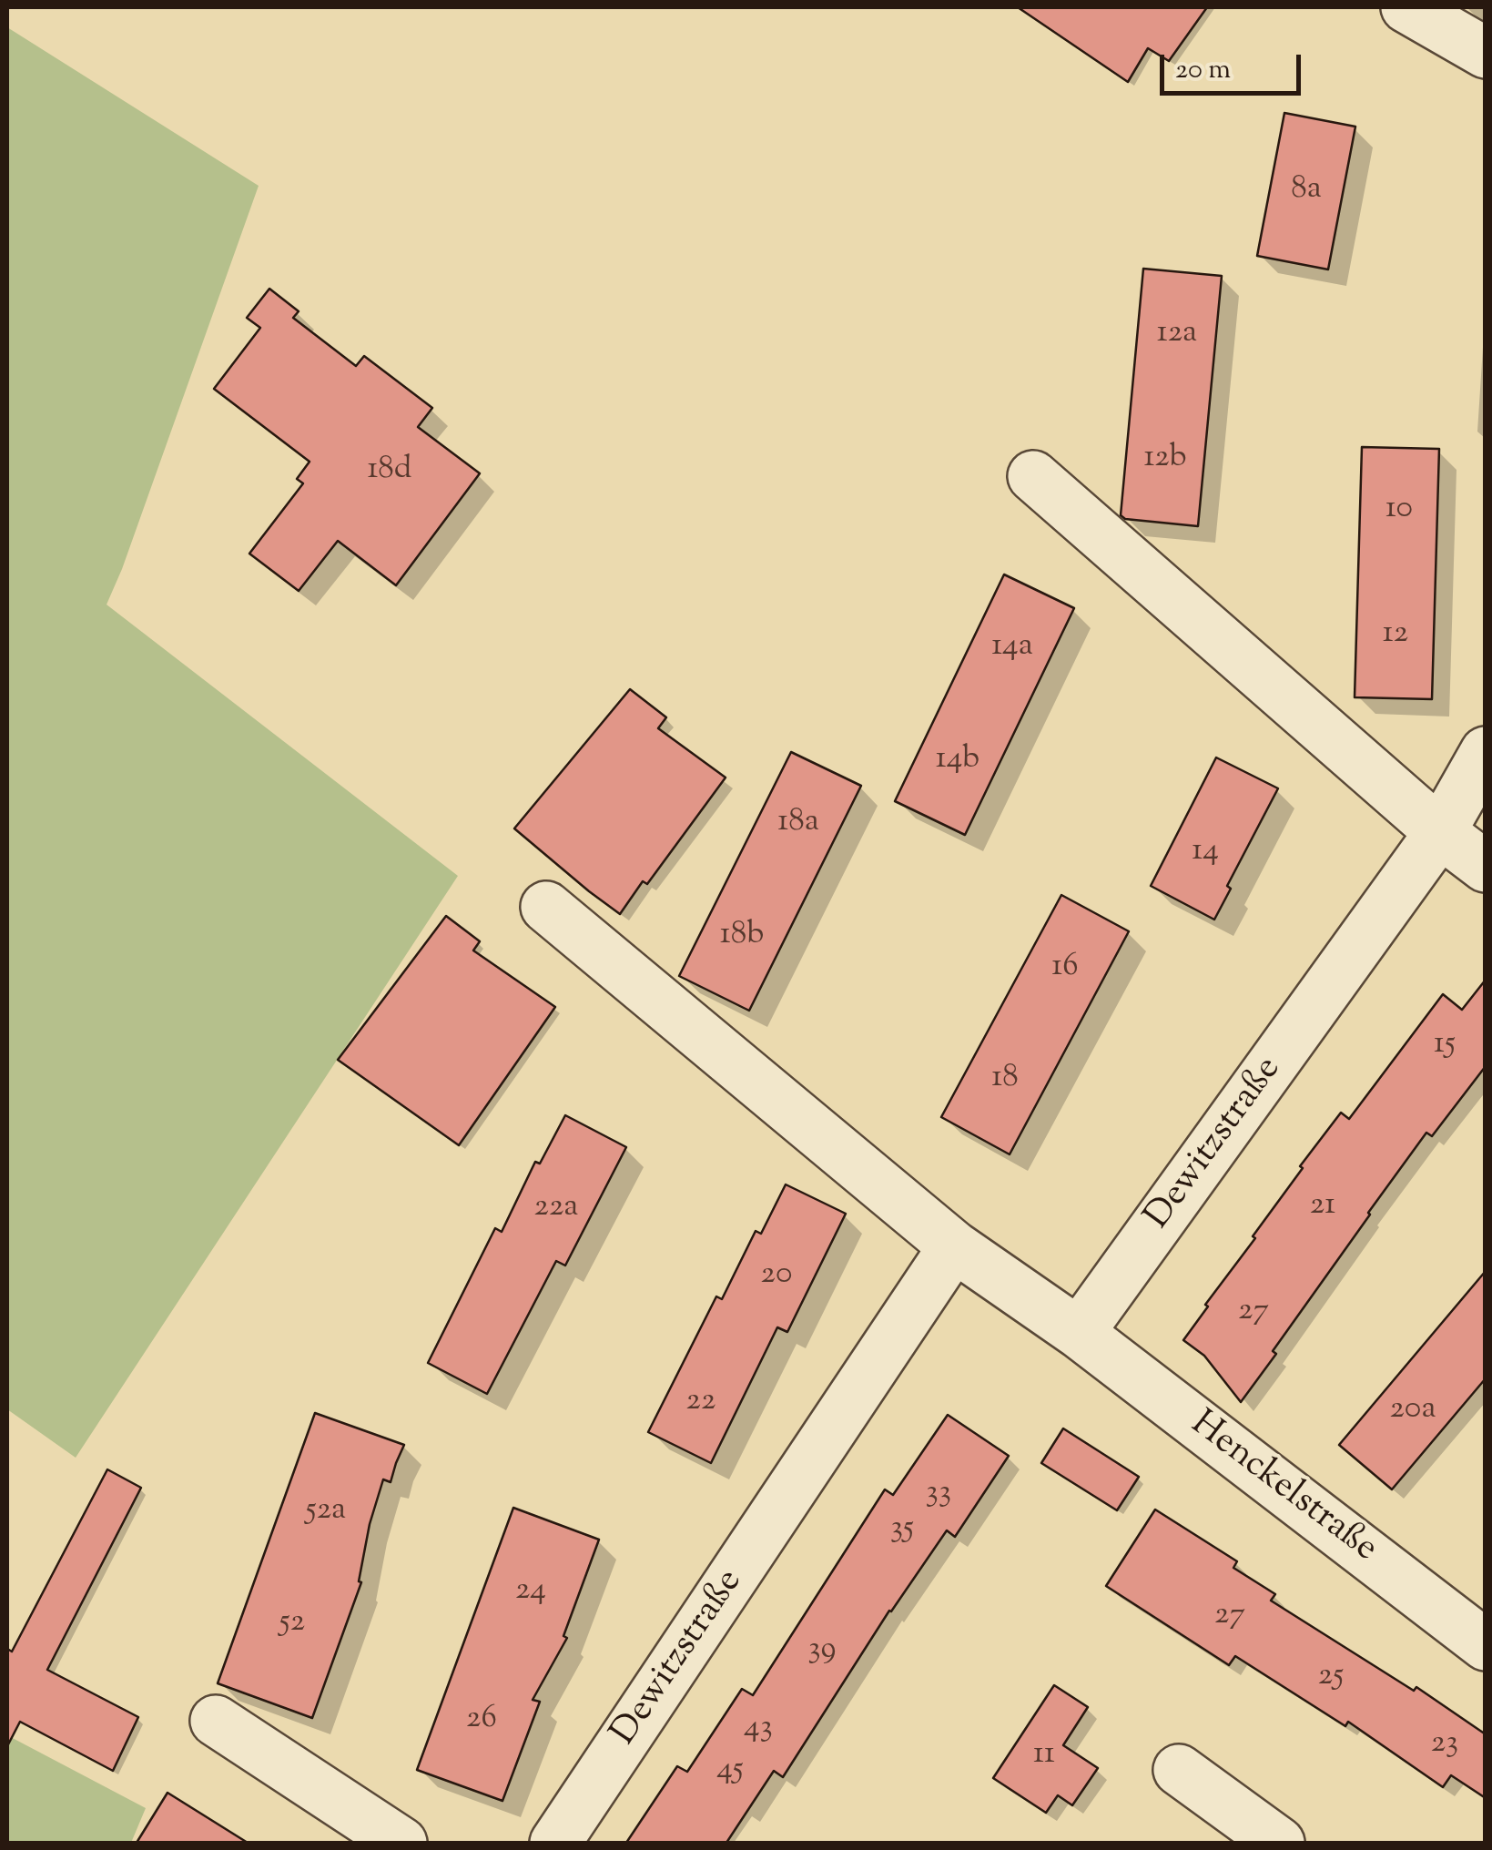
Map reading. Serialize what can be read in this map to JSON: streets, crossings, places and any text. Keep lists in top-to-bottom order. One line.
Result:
{"streets":{"street":["Dewitzstraße","Henckelstraße"]},"crossings":[["Dewitzstraße","Henckelstraße"]],"house_numbers":["8a","12a","12b","18d","10","12","14a","14b","18a","14","18b","16","15","18","21","22a","20","27","22","20a","33","52a","35","24","27","52","39","25","26","43","23","11","45"],"scale_bar":"20 m"}
